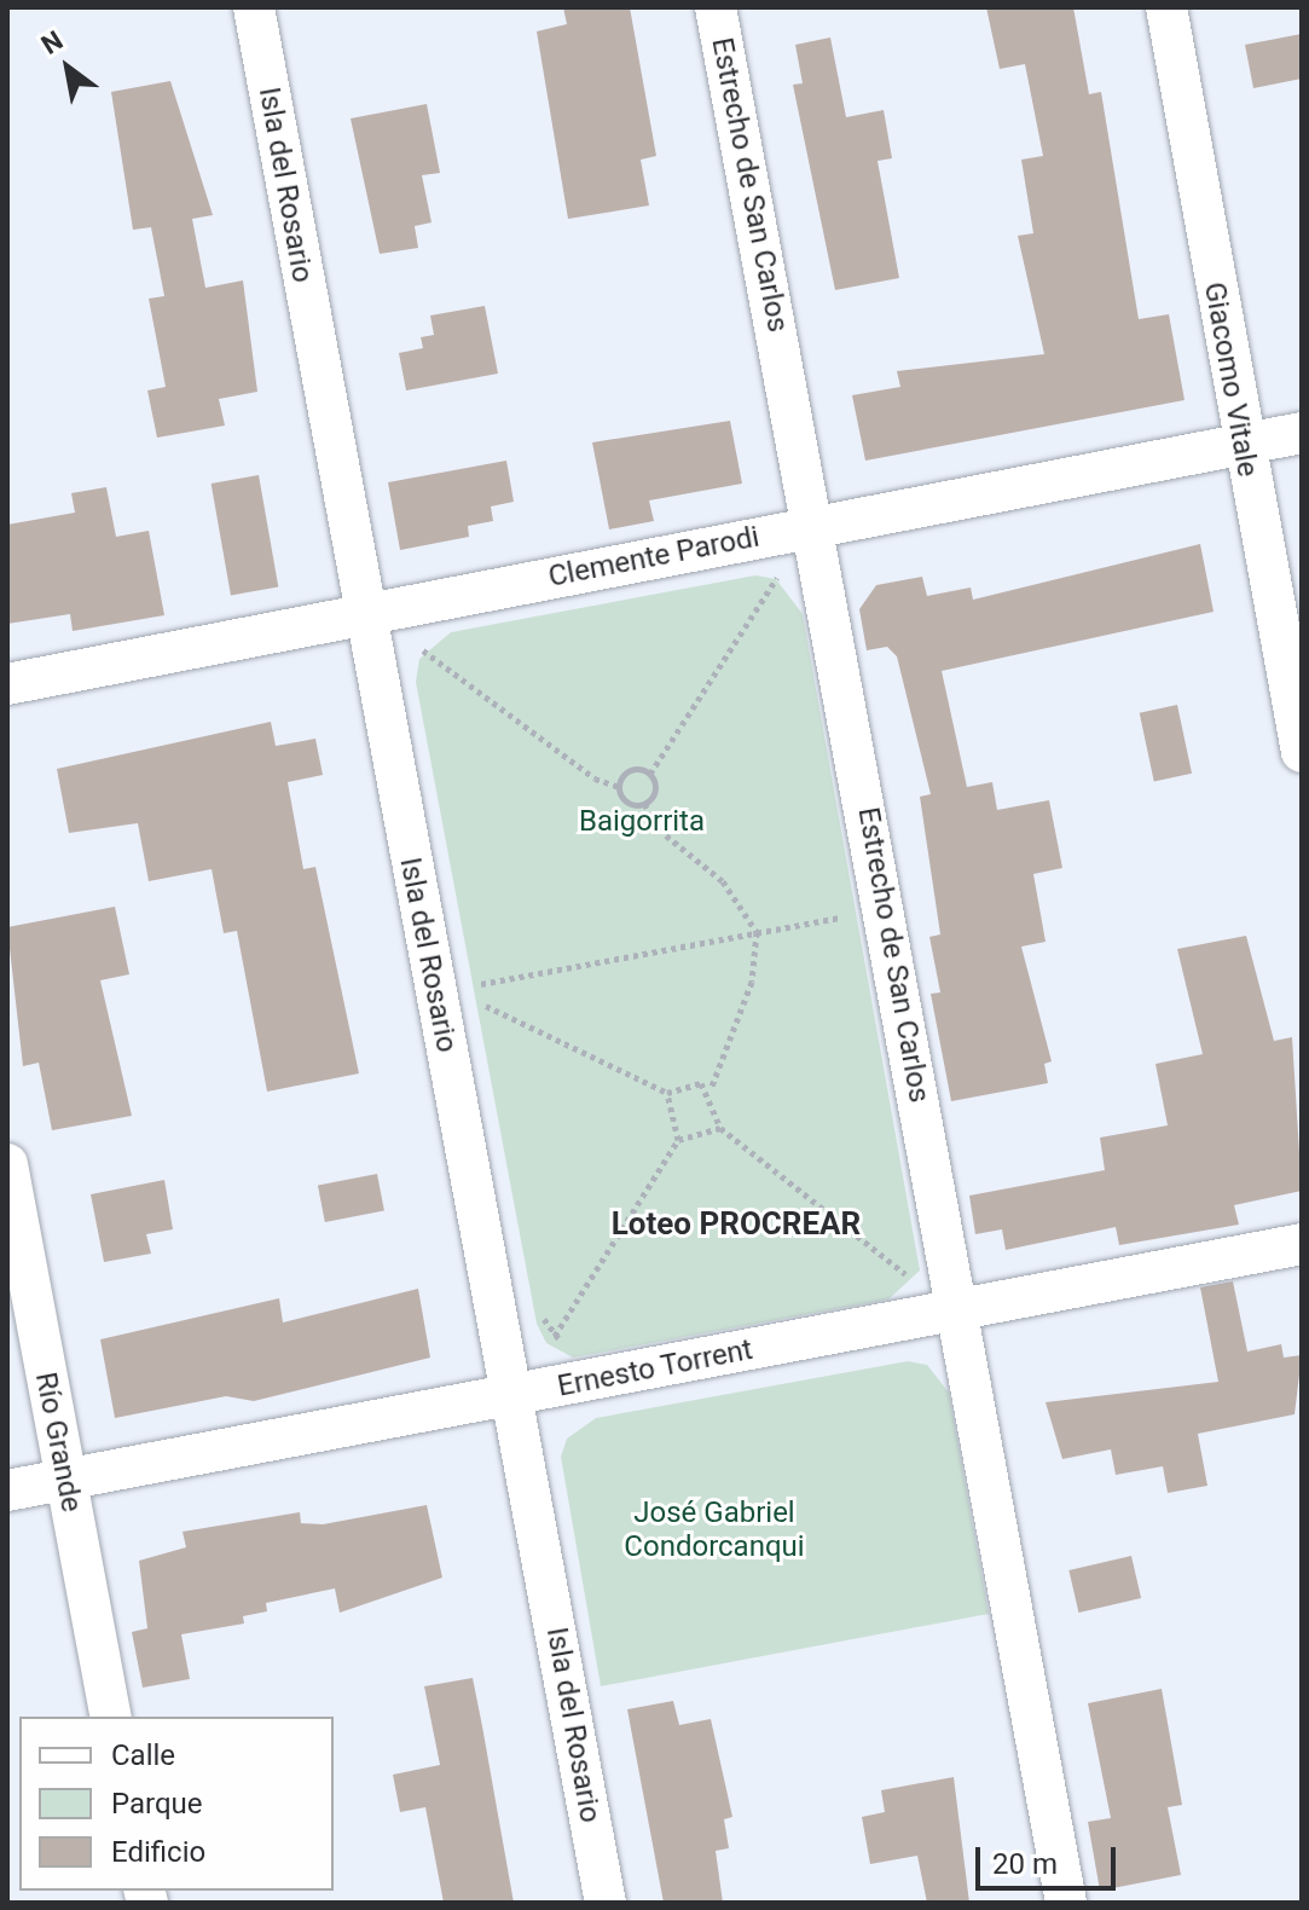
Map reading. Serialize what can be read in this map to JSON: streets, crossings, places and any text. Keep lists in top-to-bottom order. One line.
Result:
{"streets":{"street":["Isla del Rosario","Estrecho de San Carlos","Giacomo Vitale","Clemente Parodi","Ernesto Torrent","Río Grande"]},"crossings":[["Isla del Rosario","Clemente Parodi"],["Isla del Rosario","Ernesto Torrent"],["Estrecho de San Carlos","Clemente Parodi"],["Estrecho de San Carlos","Ernesto Torrent"],["Giacomo Vitale","Clemente Parodi"],["Ernesto Torrent","Río Grande"]],"districts":["Loteo PROCREAR"],"parks":["Baigorrita","José Gabriel Condorcanqui"],"legend":["Calle","Parque","Edificio"],"scale_bar":"20 m","north":"top left"}
